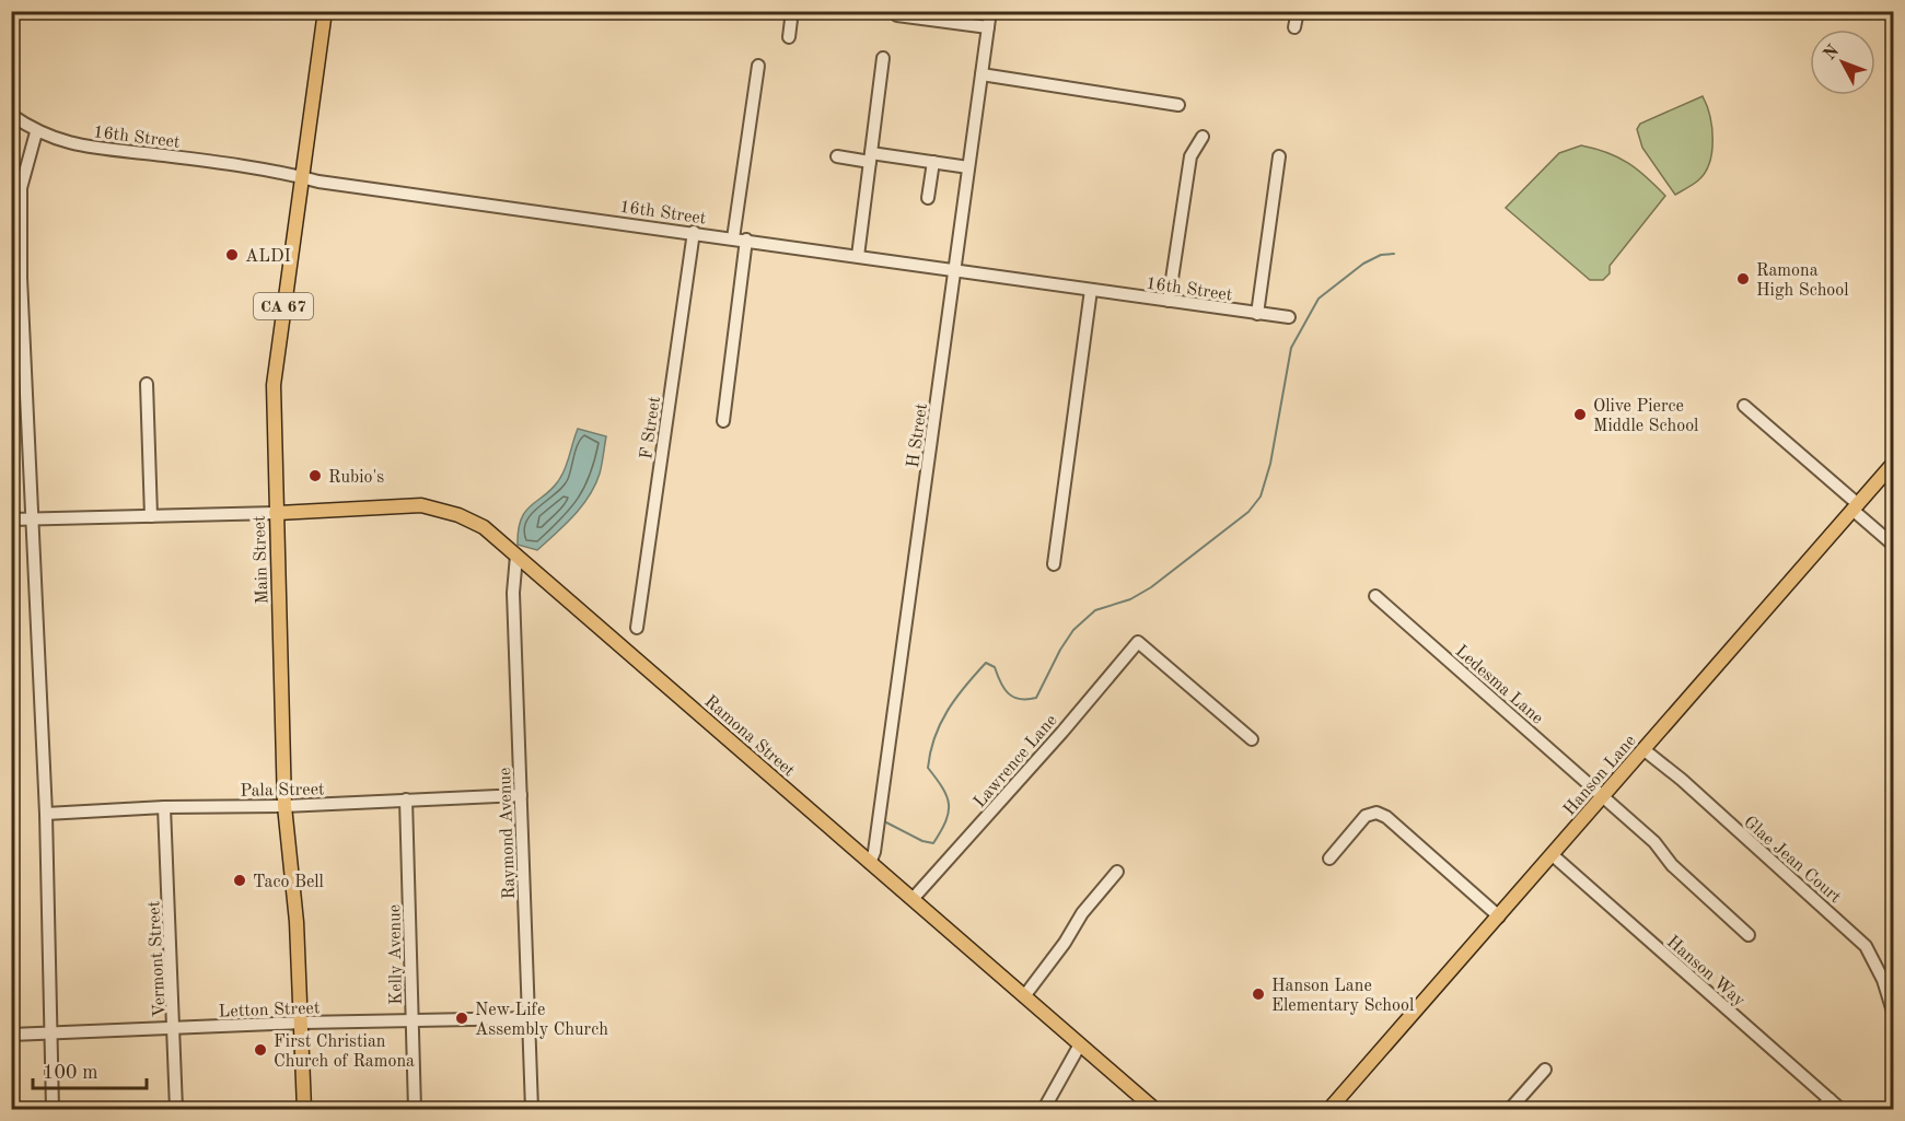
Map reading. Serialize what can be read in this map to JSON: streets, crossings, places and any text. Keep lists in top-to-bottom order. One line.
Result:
{"streets":{"main road":["CA 67","Main Street","Ramona Street","Hanson Lane"],"street":["16th Street","F Street","H Street","Ledesma Lane","Lawrence Lane","Pala Street","Raymond Avenue","Glae Jean Court","Kelly Avenue","Vermont Street","Hanson Way","Letton Street"]},"crossings":[["16th Street","F Street"],["16th Street","H Street"],["16th Street","Main Street"],["H Street","Ramona Street"],["Main Street","Ramona Street"],["Main Street","Pala Street"],["Main Street","Letton Street"],["Ledesma Lane","Hanson Lane"],["Ramona Street","Lawrence Lane"],["Ramona Street","Raymond Avenue"],["Hanson Lane","Glae Jean Court"],["Hanson Lane","Hanson Way"],["Pala Street","Raymond Avenue"],["Pala Street","Kelly Avenue"],["Pala Street","Vermont Street"],["Raymond Avenue","Letton Street"],["Kelly Avenue","Letton Street"],["Vermont Street","Letton Street"]],"places":["ALDI","Ramona High School","Olive Pierce Middle School","Rubio's","Taco Bell","Hanson Lane Elementary School","New Life Assembly Church","First Christian Church of Ramona"],"scale_bar":"100 m","north":"top left"}
